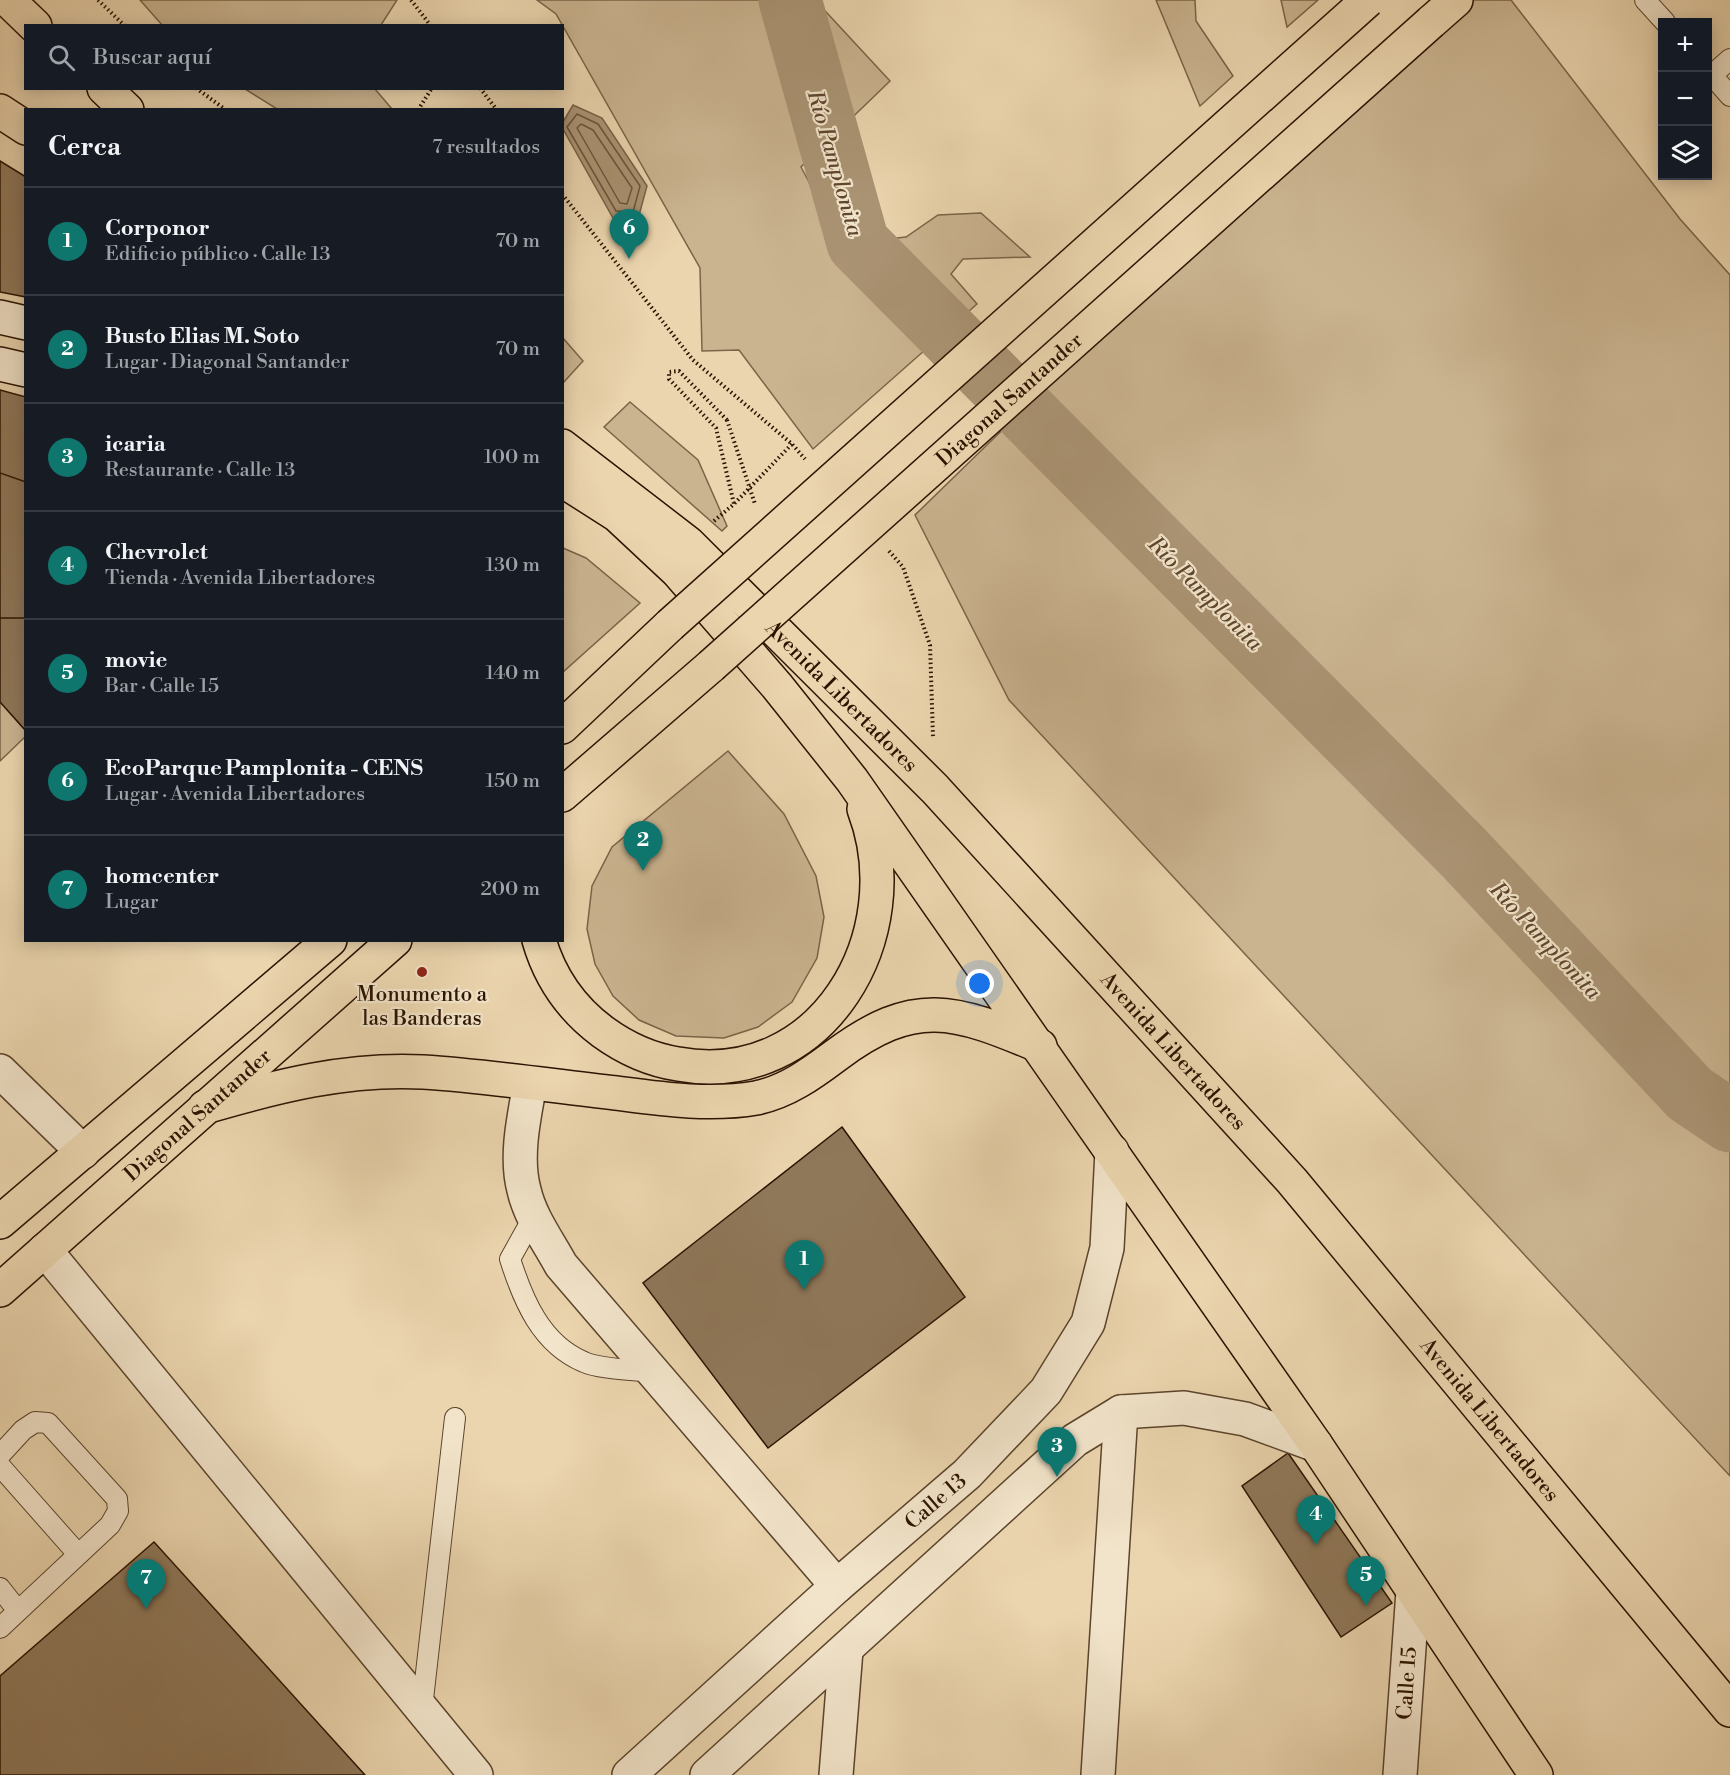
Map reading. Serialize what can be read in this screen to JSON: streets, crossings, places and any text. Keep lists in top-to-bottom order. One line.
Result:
{"streets":{"main road":["Diagonal Santander","Avenida Libertadores"],"street":["Calle 13","Calle 15"]},"crossings":[["Avenida Libertadores","Calle 13"],["Avenida Libertadores","Calle 15"]],"water":["Río Pamplonita"],"places":["Monumento a las Banderas"],"page":{"map_buttons":["+","−"],"search":"Buscar aquí","heading":["Cerca","7 resultados"],"list":[{"mark":"1","name":"Corponor","note":"Edificio público · Calle 13","value":"70 m"},{"mark":"2","name":"Busto Elias M. Soto","note":"Lugar · Diagonal Santander","value":"70 m"},{"mark":"3","name":"icaria","note":"Restaurante · Calle 13","value":"100 m"},{"mark":"4","name":"Chevrolet","note":"Tienda · Avenida Libertadores","value":"130 m"},{"mark":"5","name":"movie","note":"Bar · Calle 15","value":"140 m"},{"mark":"6","name":"EcoParque Pamplonita - CENS","note":"Lugar · Avenida Libertadores","value":"150 m"},{"mark":"7","name":"homcenter","note":"Lugar","value":"200 m"}],"pins":["6","2","1","3","4","5","7"]}}
